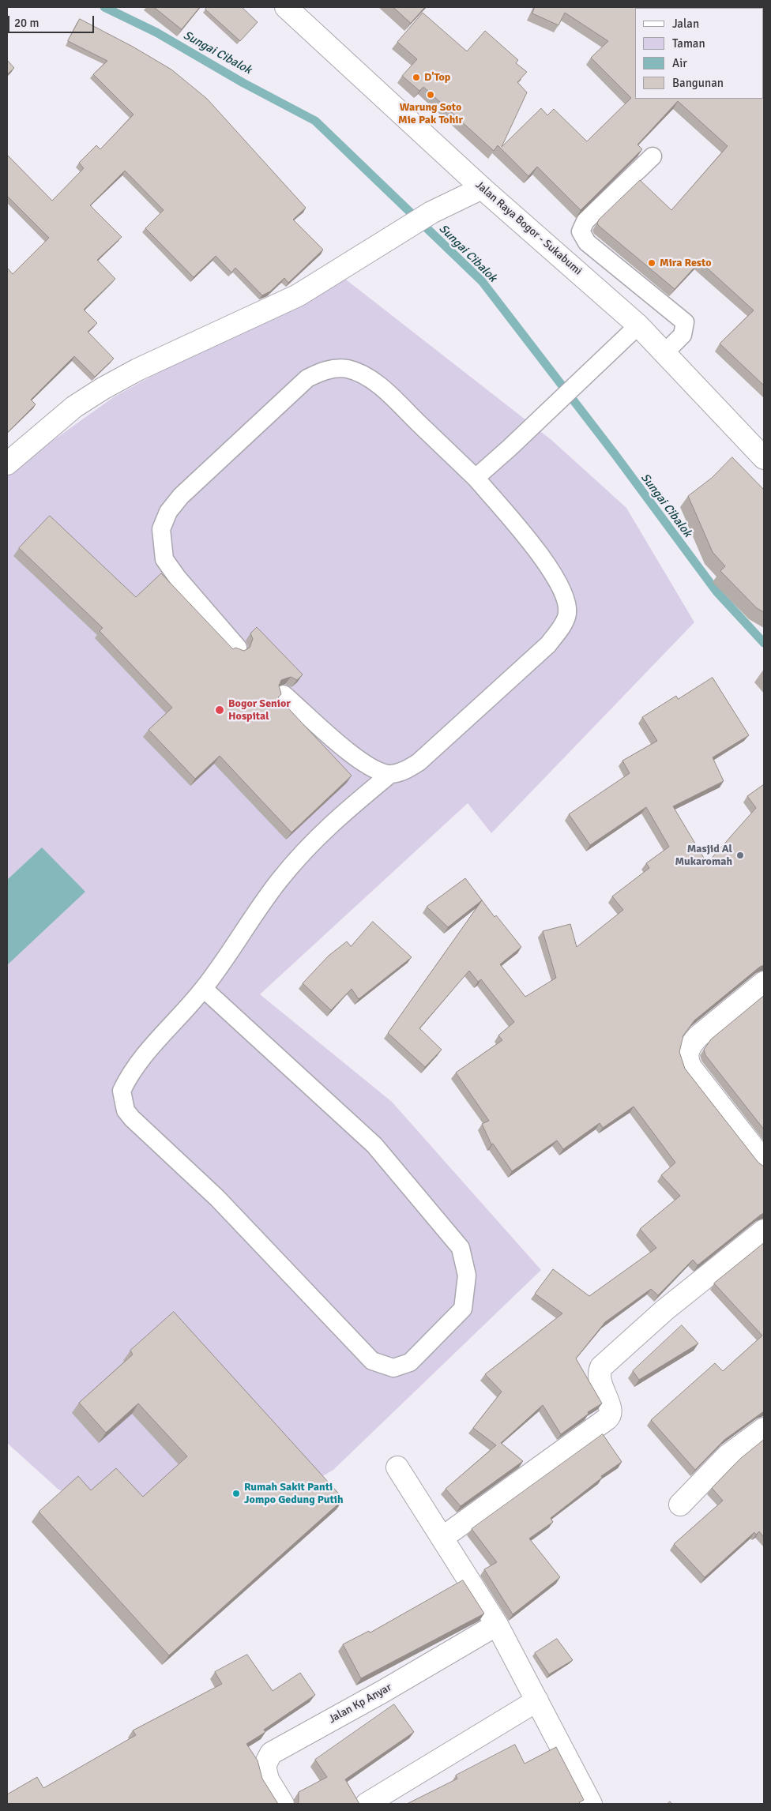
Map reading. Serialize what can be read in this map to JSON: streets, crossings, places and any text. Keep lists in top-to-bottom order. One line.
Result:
{"streets":{"main road":["Jalan Raya Bogor - Sukabumi","Jalan Kp Anyar"]},"water":["Sungai Cibalok"],"places":["D'Top","Warung Soto Mie Pak Tohir","Mira Resto","Bogor Senior Hospital","Masjid Al Mukaromah","Rumah Sakit Panti Jompo Gedung Putih"],"legend":["Jalan","Taman","Air","Bangunan"],"scale_bar":"20 m"}
